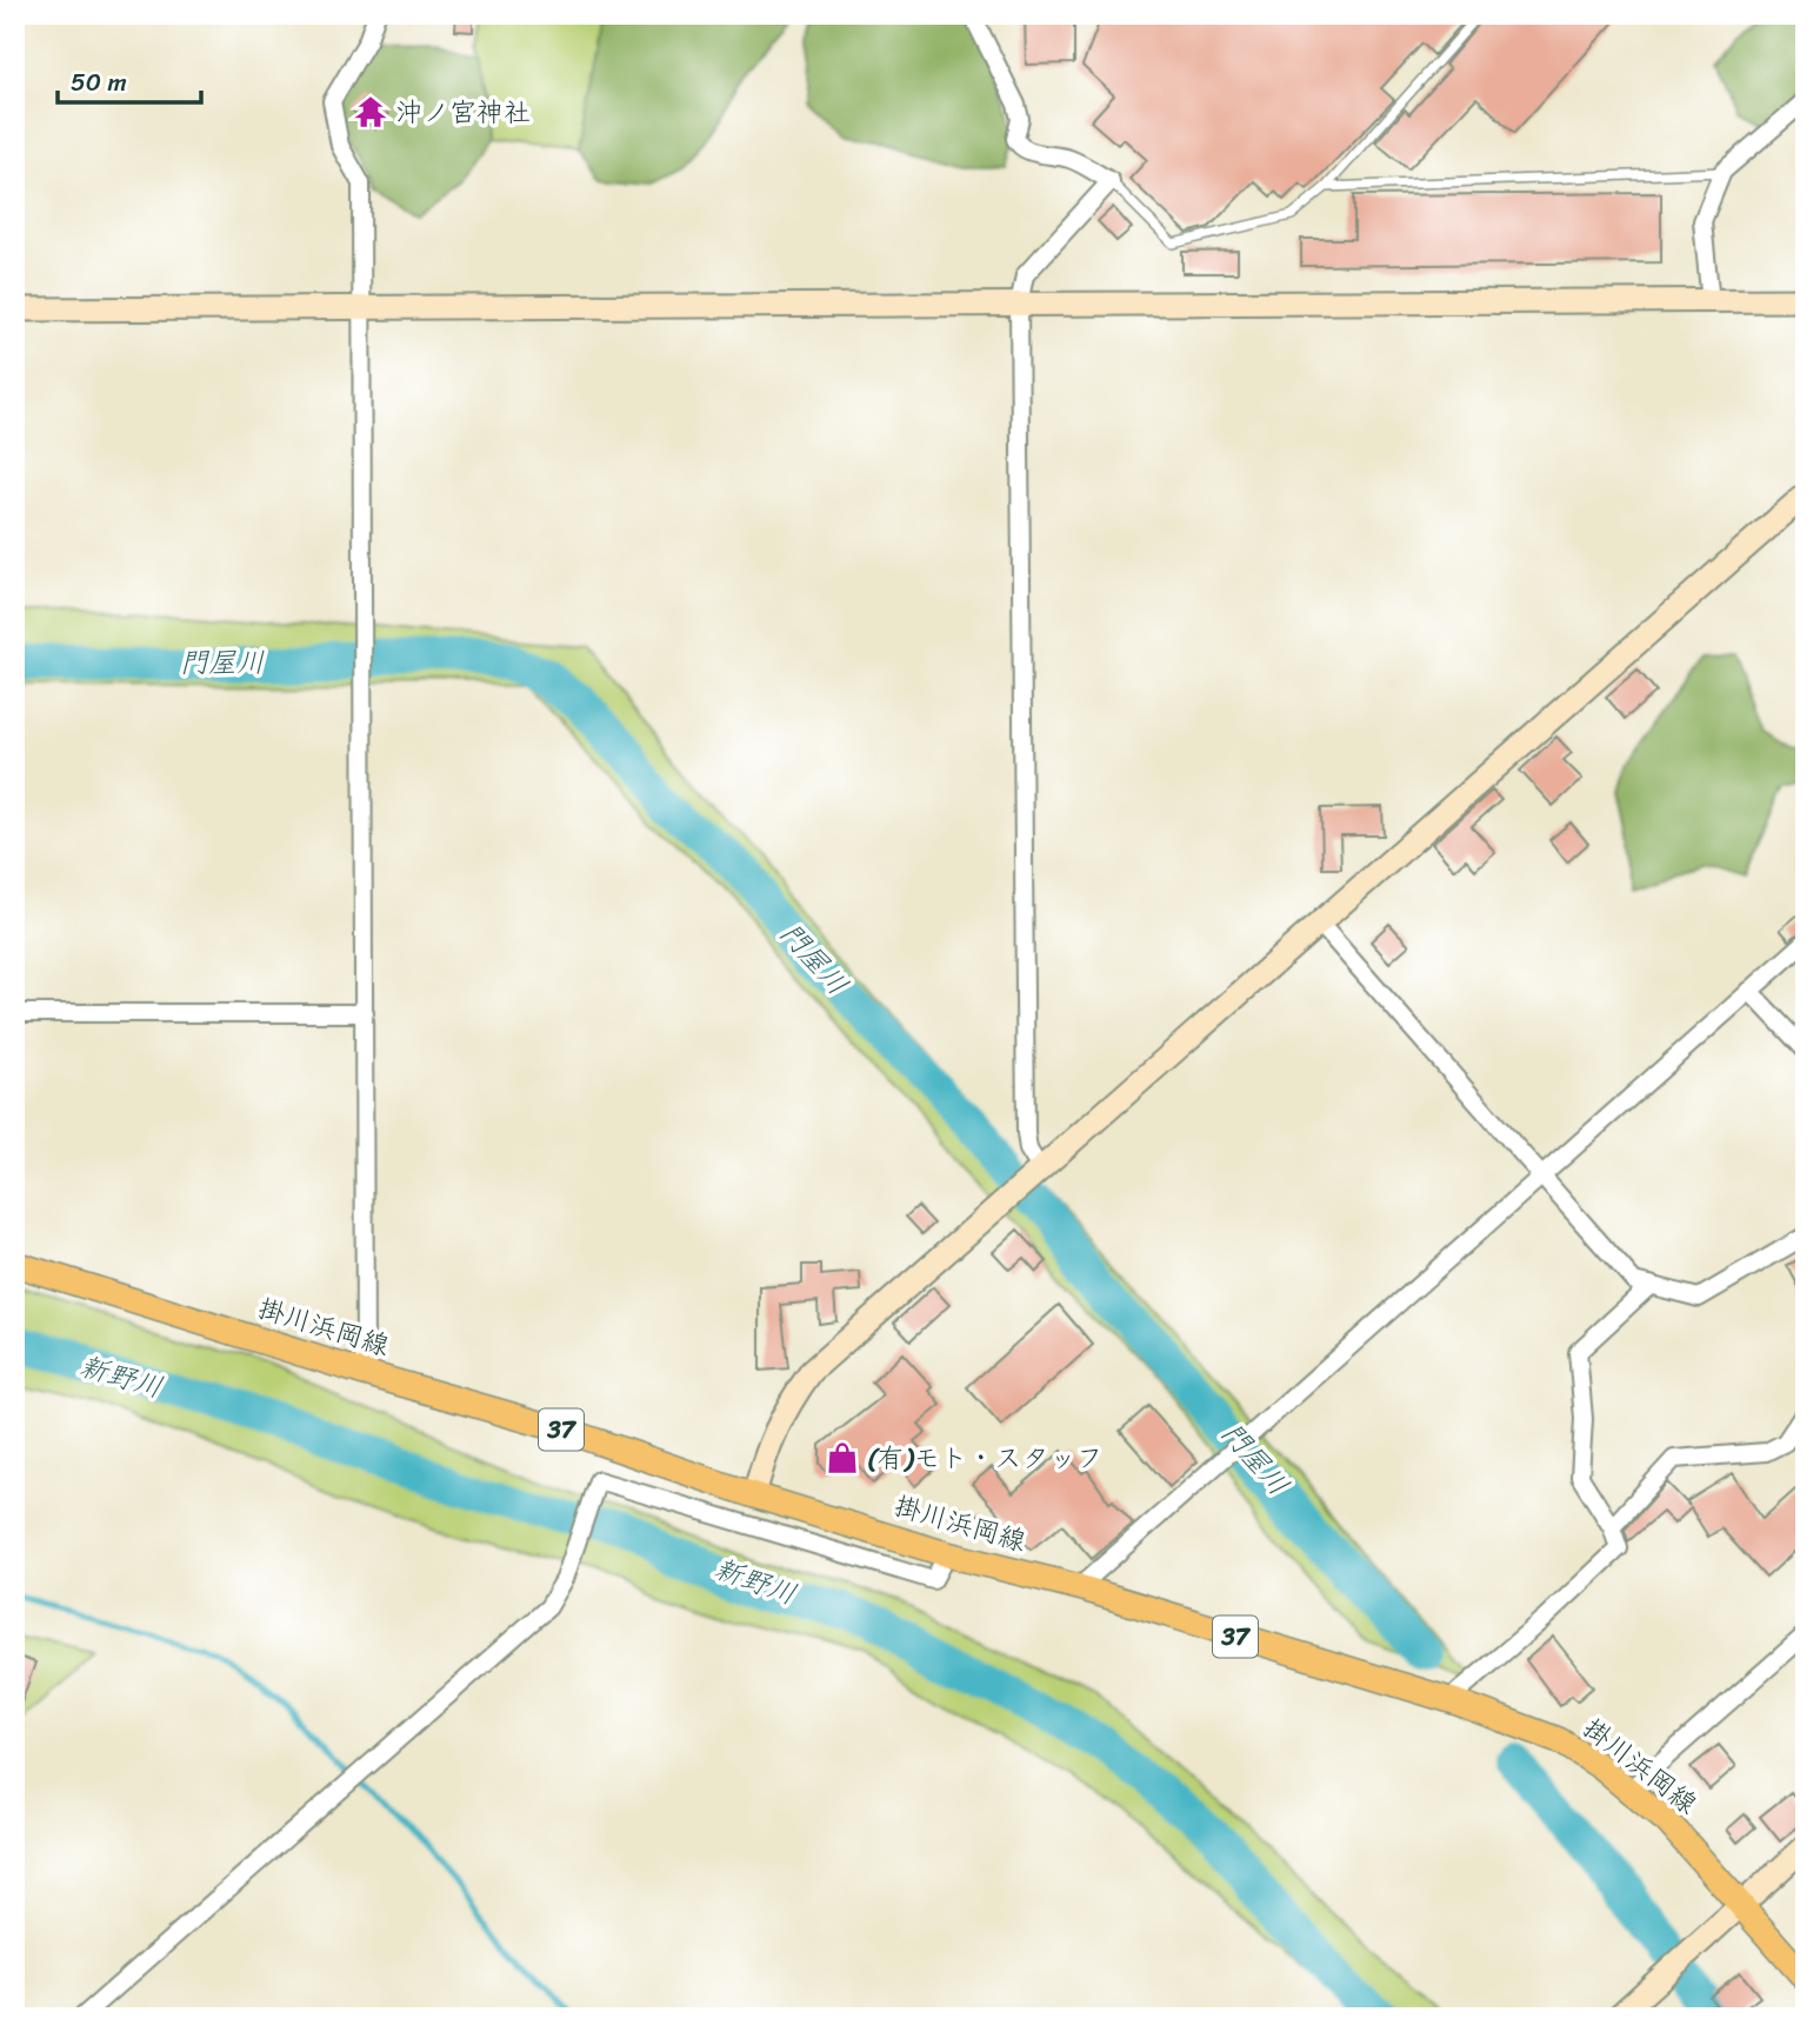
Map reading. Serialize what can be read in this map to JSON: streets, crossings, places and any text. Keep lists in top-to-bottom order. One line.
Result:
{"streets":{"main road":["掛川浜岡線","37"]},"water":["門屋川","新野川"],"places":{"temple":["沖ノ宮神社"],"shop":["(有)モト・スタッフ"]},"scale_bar":"50 m"}
